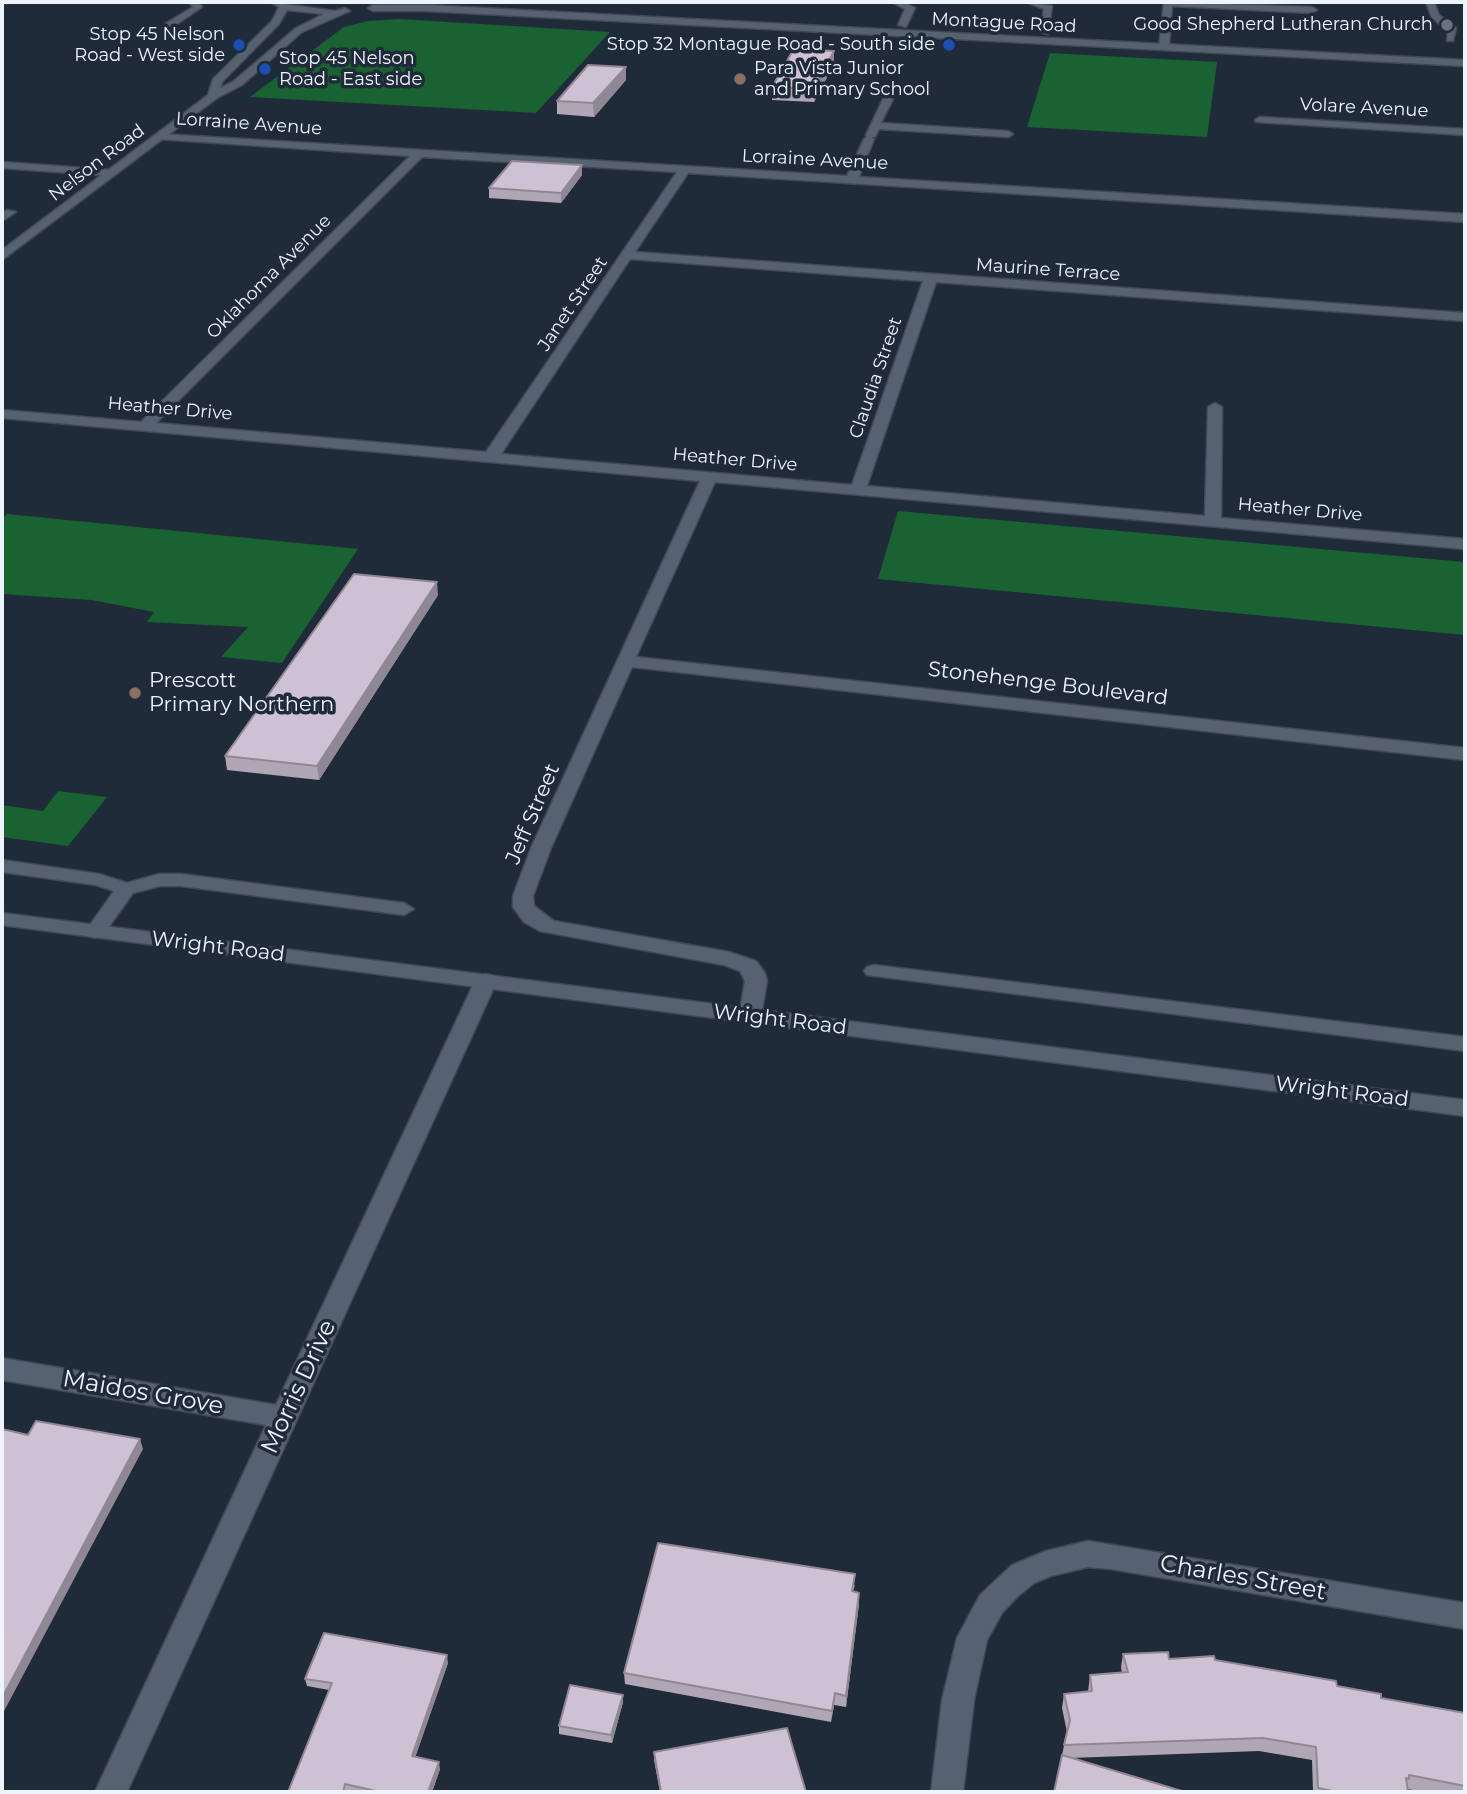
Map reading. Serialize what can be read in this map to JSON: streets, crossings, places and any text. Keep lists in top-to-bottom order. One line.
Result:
{"streets":{"street":["Montague Road","Volare Avenue","Lorraine Avenue","Nelson Road","Maurine Terrace","Oklahoma Avenue","Janet Street","Claudia Street","Heather Drive","Stonehenge Boulevard","Jeff Street","Wright Road","Morris Drive","Maidos Grove","Charles Street"]},"crossings":[["Montague Road","Nelson Road"],["Lorraine Avenue","Nelson Road"],["Lorraine Avenue","Oklahoma Avenue"],["Lorraine Avenue","Janet Street"],["Maurine Terrace","Janet Street"],["Maurine Terrace","Claudia Street"],["Oklahoma Avenue","Heather Drive"],["Janet Street","Heather Drive"],["Claudia Street","Heather Drive"],["Heather Drive","Jeff Street"],["Stonehenge Boulevard","Jeff Street"],["Jeff Street","Wright Road"],["Wright Road","Morris Drive"],["Morris Drive","Maidos Grove"]],"places":["Good Shepherd Lutheran Church","Stop 45 Nelson Road - West side","Stop 32 Montague Road - South side","Stop 45 Nelson Road - East side","Para Vista Junior and Primary School","Prescott Primary Northern"]}
